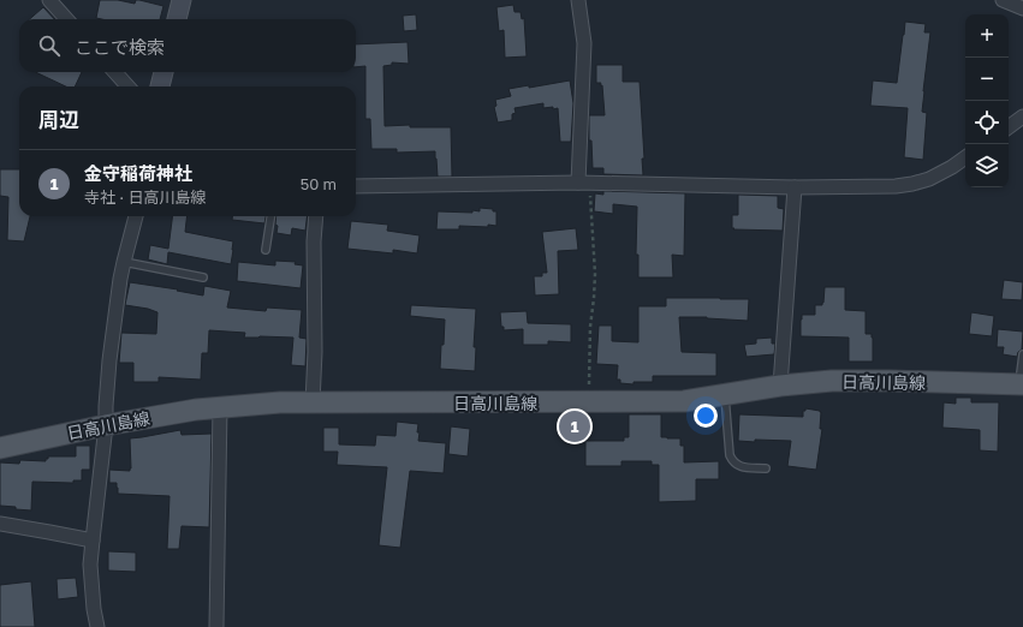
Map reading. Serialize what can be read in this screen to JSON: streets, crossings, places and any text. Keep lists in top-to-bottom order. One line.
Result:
{"streets":{"main road":["日高川島線"]},"page":{"map_buttons":["+","−"],"search":"ここで検索","heading":"周辺","list":[{"mark":"1","name":"金守稲荷神社","note":"寺社 · 日高川島線","value":"50 m"}],"pins":"1"}}
